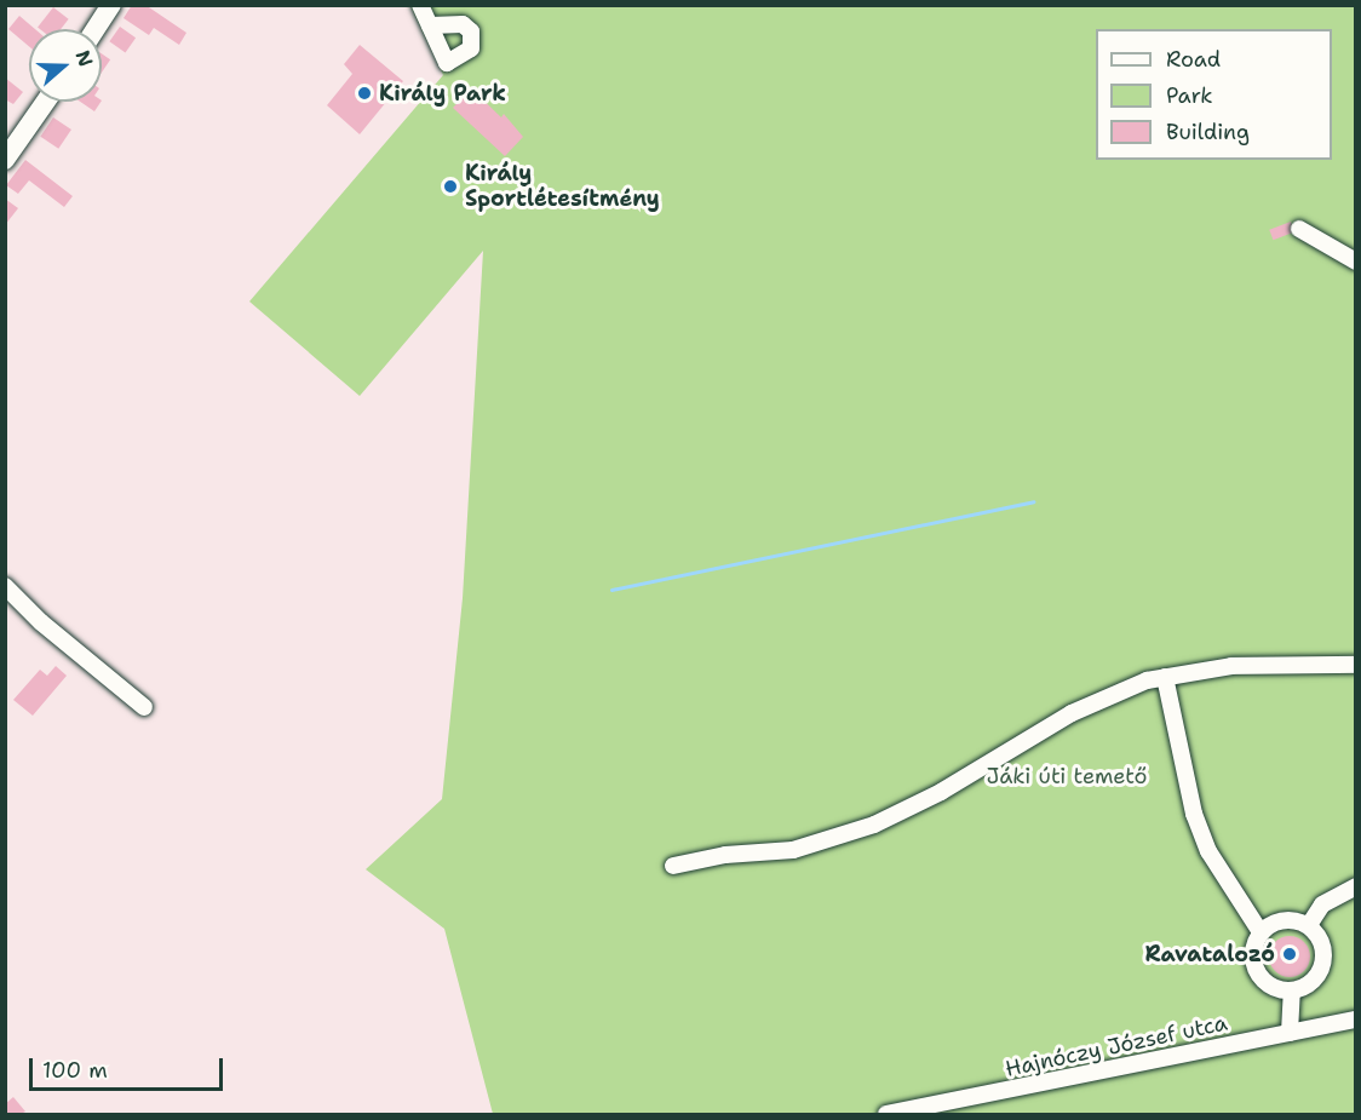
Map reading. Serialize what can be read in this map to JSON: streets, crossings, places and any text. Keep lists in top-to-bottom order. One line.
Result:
{"streets":{"street":["Hajnóczy József utca"]},"parks":["Jáki úti temető"],"places":["Király Park","Király Sportlétesítmény","Ravatalozó"],"legend":["Road","Park","Building"],"scale_bar":"100 m","north":"right"}
